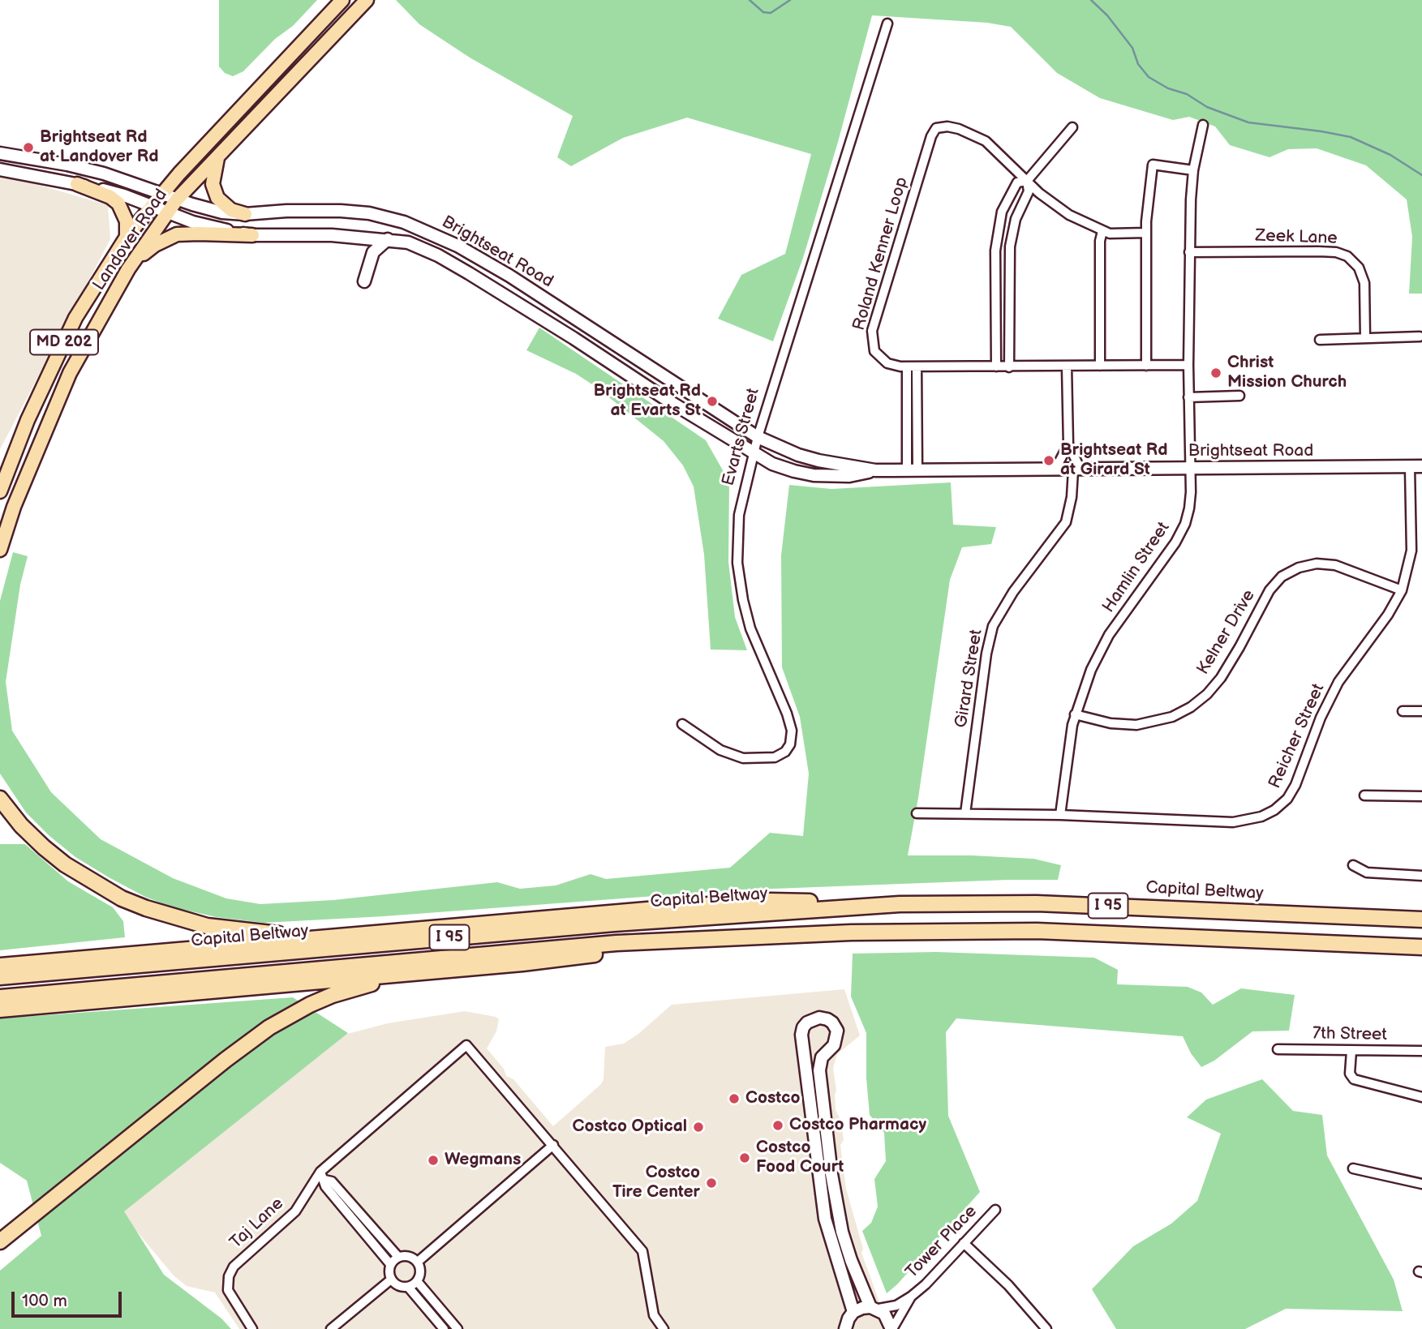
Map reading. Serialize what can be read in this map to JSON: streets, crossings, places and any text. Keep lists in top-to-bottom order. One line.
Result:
{"streets":{"highway":["Capital Beltway","I 95"],"main road":["Landover Road","MD 202"],"street":["Zeek Lane","Brightseat Road","Roland Kenner Loop","Evarts Street","Hamlin Street","Kelner Drive","Girard Street","Reicher Street","7th Street","Taj Lane","Tower Place"]},"crossings":[["Zeek Lane","Hamlin Street"],["Landover Road","Brightseat Road"],["Brightseat Road","Evarts Street"],["Brightseat Road","Hamlin Street"],["Brightseat Road","Girard Street"],["Brightseat Road","Reicher Street"],["Roland Kenner Loop","Hamlin Street"],["Hamlin Street","Kelner Drive"],["Hamlin Street","Reicher Street"],["Kelner Drive","Reicher Street"],["Girard Street","Reicher Street"]],"places":["Brightseat Rd at Landover Rd","Christ Mission Church","Brightseat Rd at Evarts St","Brightseat Rd at Girard St","Costco","Costco Pharmacy","Costco Optical","Costco Food Court","Wegmans","Costco Tire Center"],"scale_bar":"100 m"}
